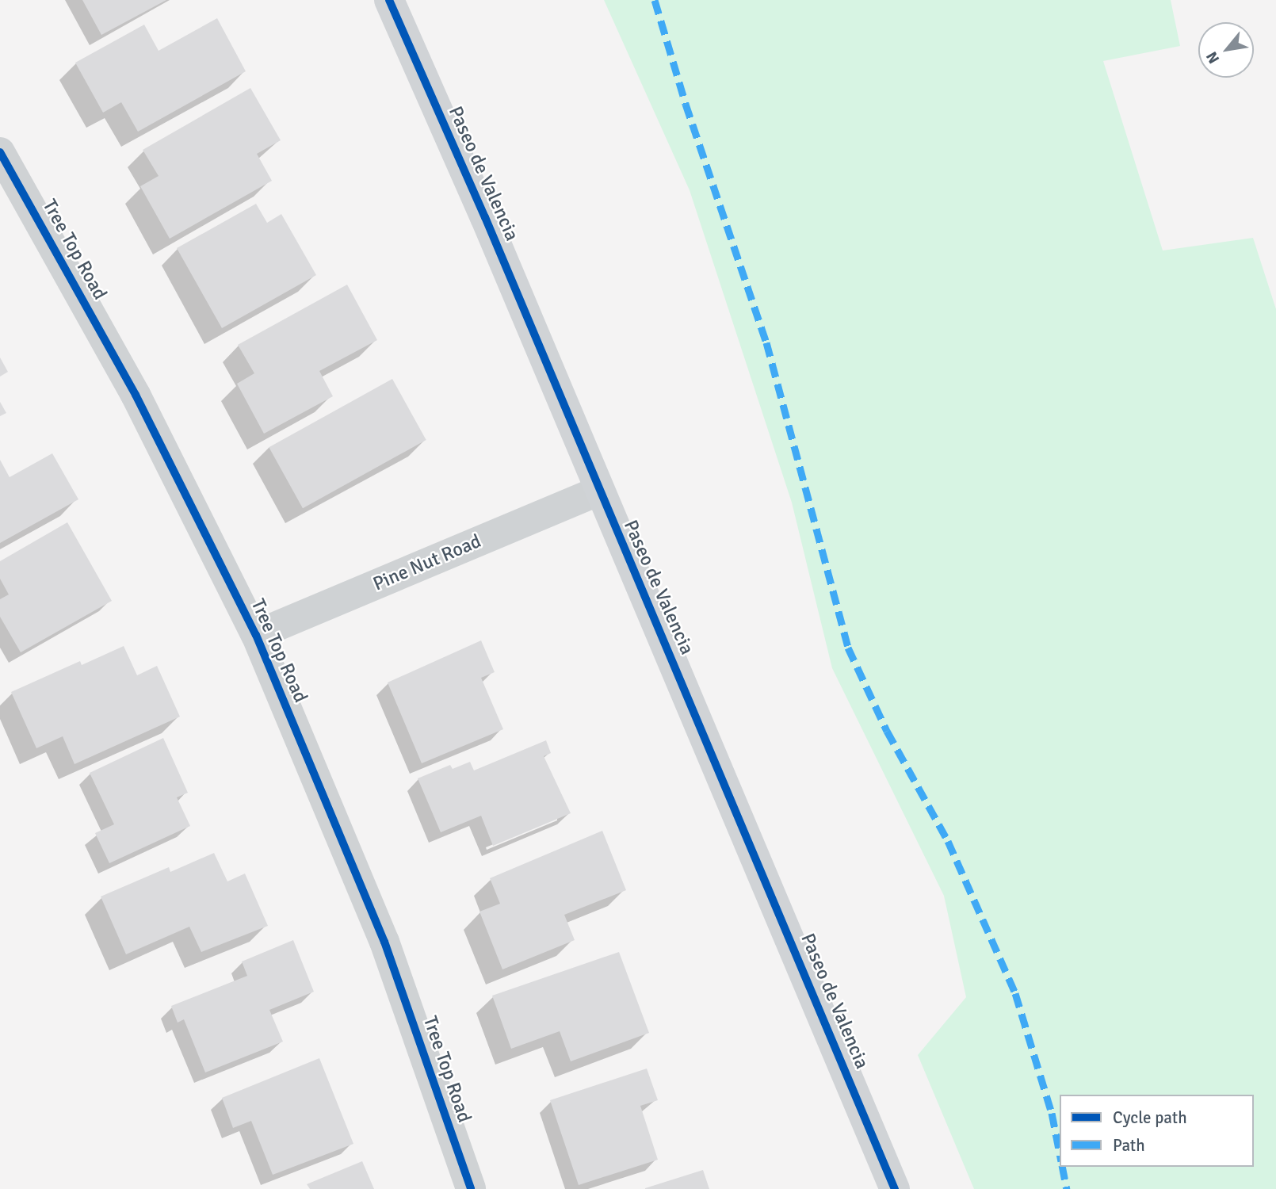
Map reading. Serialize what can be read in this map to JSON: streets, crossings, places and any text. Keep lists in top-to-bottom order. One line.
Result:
{"streets":{"main road":["Paseo de Valencia"],"street":["Tree Top Road","Pine Nut Road"]},"crossings":[["Paseo de Valencia","Pine Nut Road"],["Tree Top Road","Pine Nut Road"]],"legend":["Cycle path","Path"],"north":"bottom left"}
